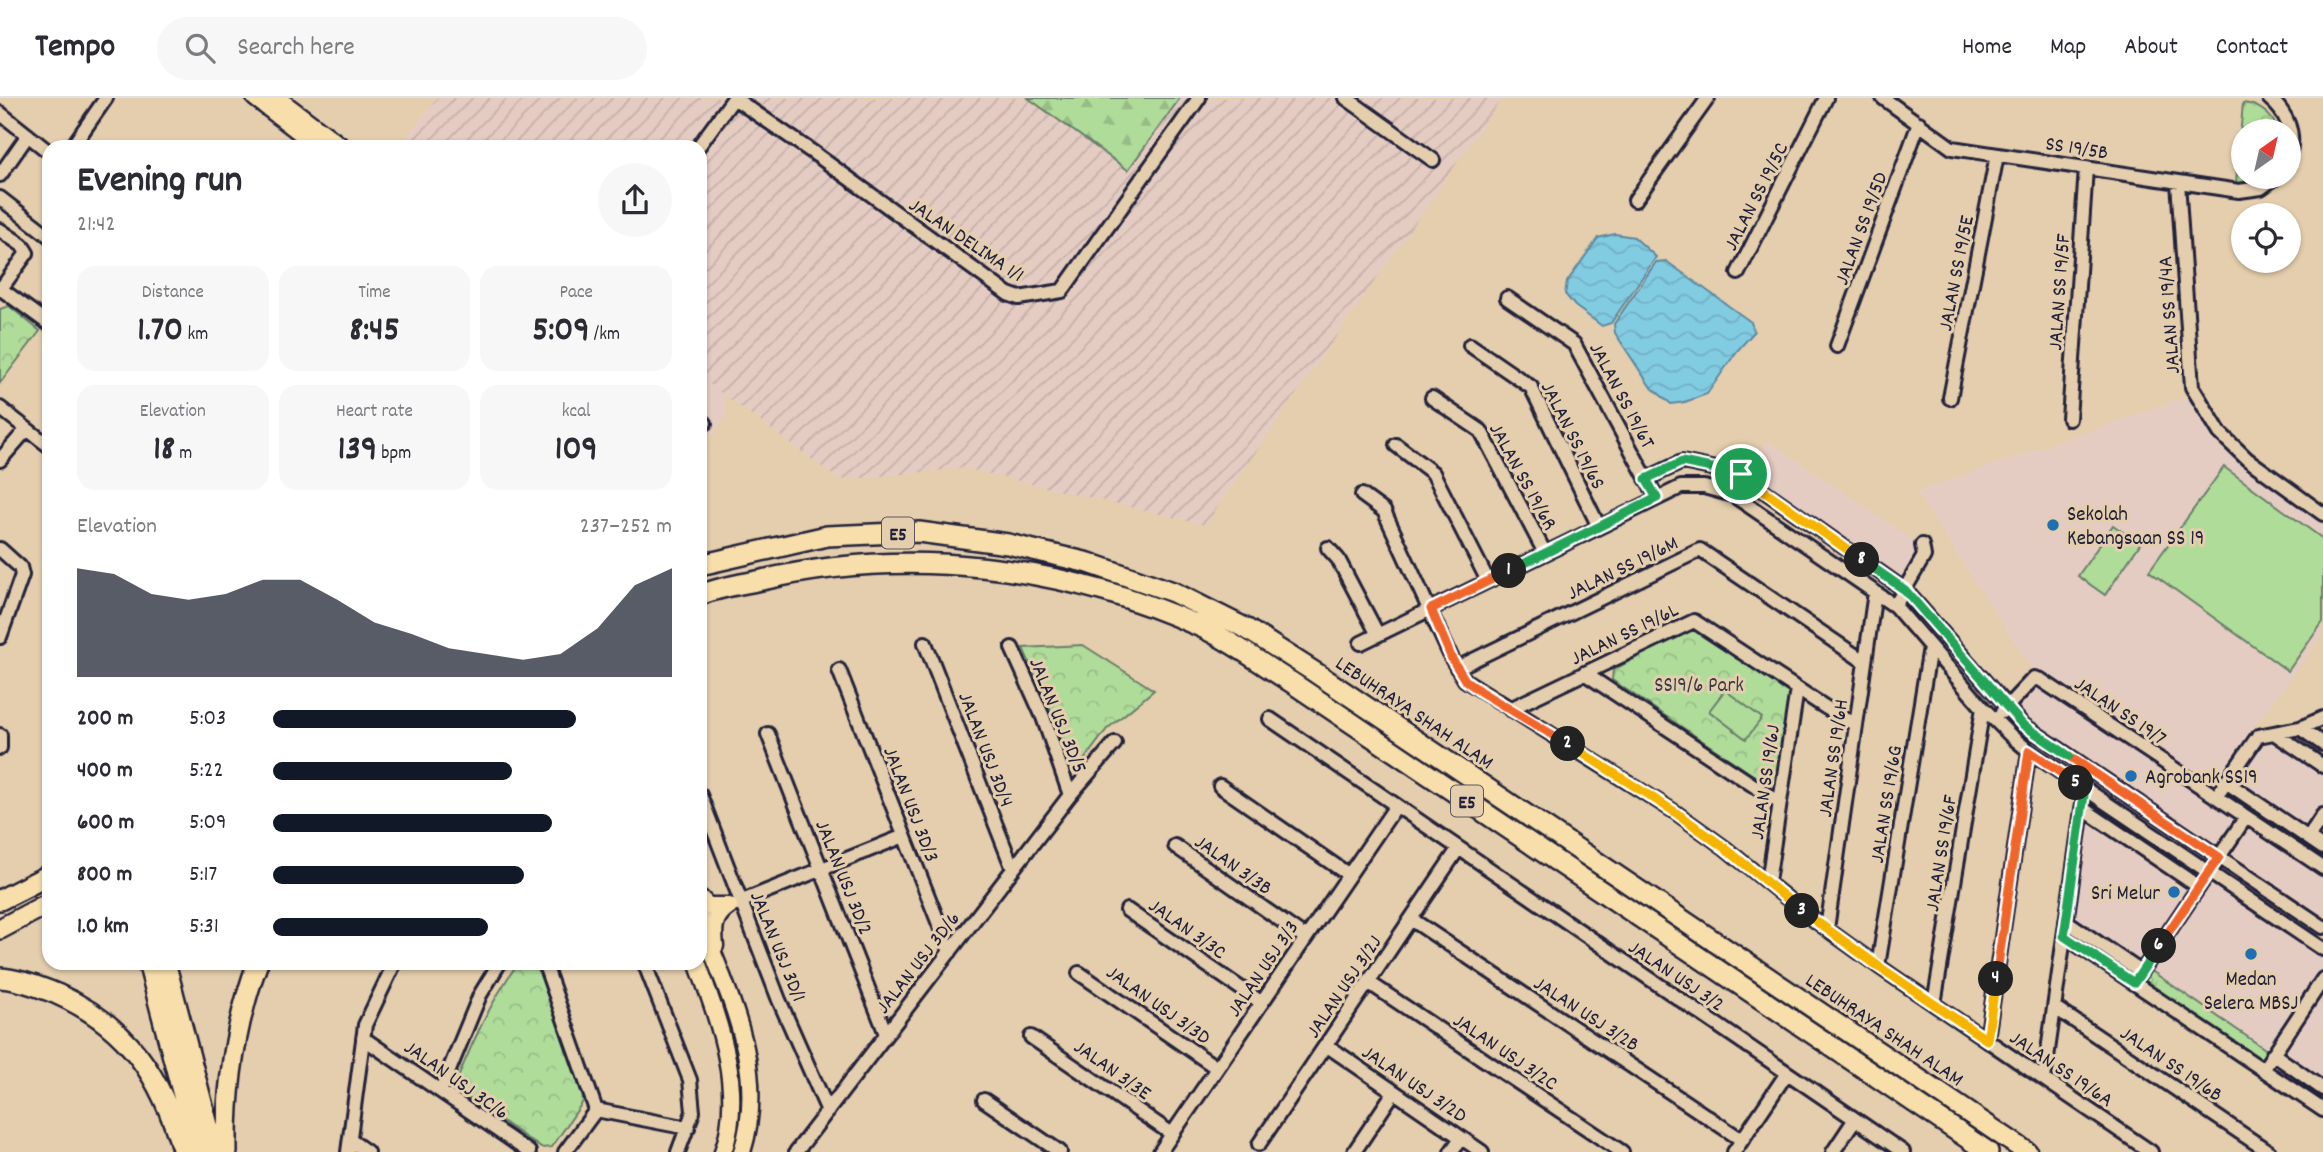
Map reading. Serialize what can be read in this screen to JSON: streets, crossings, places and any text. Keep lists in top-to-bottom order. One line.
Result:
{"streets":{"highway":["E5","LEBUHRAYA SHAH ALAM"],"street":["SS 19/5B","JALAN SS 19/5C","JALAN SS 19/5D","JALAN DELIMA 1/1","JALAN SS 19/5E","JALAN SS 19/5F","JALAN SS 19/4A","JALAN SS 19/6T","JALAN SS 19/6S","JALAN SS 19/6R","JALAN SS 19/6M","JALAN SS 19/6L","JALAN SS 19/7","JALAN USJ 3D/5","JALAN USJ 3D/4","JALAN SS 19/6H","JALAN SS 19/6J","JALAN USJ 3D/3","JALAN SS 19/6G","JALAN SS 19/6F","JALAN 3/3B","JALAN USJ 3D/2","JALAN 3/3C","JALAN USJ 3D/1","JALAN USJ 3D/6","JALAN USJ 3/3","JALAN USJ 3/2","JALAN USJ 3/2J","JALAN USJ 3/3D","JALAN USJ 3/2B","JALAN USJ 3/2C","JALAN SS 19/6B","JALAN SS 19/6A","JALAN 3/3E","JALAN USJ 3C/6","JALAN USJ 3/2D"]},"crossings":[["SS 19/5B","JALAN SS 19/5D"],["SS 19/5B","JALAN SS 19/5E"],["SS 19/5B","JALAN SS 19/5F"],["SS 19/5B","JALAN SS 19/4A"],["JALAN SS 19/6M","JALAN SS 19/6H"],["JALAN SS 19/6M","JALAN SS 19/6A"],["JALAN SS 19/6L","JALAN SS 19/6H"],["JALAN SS 19/6L","JALAN SS 19/6J"],["JALAN SS 19/6L","JALAN SS 19/6A"],["JALAN USJ 3D/5","JALAN USJ 3D/6"],["JALAN USJ 3D/4","JALAN USJ 3D/6"],["JALAN SS 19/6H","JALAN SS 19/6A"],["JALAN SS 19/6J","JALAN SS 19/6A"],["JALAN USJ 3D/3","JALAN USJ 3D/6"],["JALAN SS 19/6G","JALAN SS 19/6A"],["JALAN SS 19/6F","JALAN SS 19/6A"],["JALAN 3/3B","JALAN USJ 3/3"],["JALAN USJ 3D/2","JALAN USJ 3D/6"],["JALAN 3/3C","JALAN USJ 3/3"],["JALAN USJ 3D/1","JALAN USJ 3D/6"],["JALAN USJ 3/3","JALAN USJ 3/2"],["JALAN USJ 3/3","JALAN USJ 3/3D"],["JALAN USJ 3/3","JALAN 3/3E"],["JALAN USJ 3/2","JALAN USJ 3/2J"],["JALAN USJ 3/2J","JALAN USJ 3/2B"],["JALAN USJ 3/2J","JALAN USJ 3/2C"],["JALAN USJ 3/2J","JALAN USJ 3/2D"]],"parks":["SS19/6 Park"],"places":["Sekolah Kebangsaan SS 19","Agrobank SS19","Sri Melur","Medan Selera MBSJ"],"north":"top right","page":{"header":"Tempo","search":"Search here","nav":["Home","Map","About","Contact"],"heading":["Evening run","21:42"],"stats":[["Distance","1.70 km"],["Time","8:45"],["Pace","5:09 /km"],["Elevation","18 m"],["Heart rate","139 bpm"],["kcal","109"]],"chart":["Elevation","237–252 m"],"pins":["8","1","2","5","3","6","4"],"list":[{"name":"200 m","note":"5:03"},{"name":"400 m","note":"5:22"},{"name":"600 m","note":"5:09"},{"name":"800 m","note":"5:17"},{"name":"1.0 km","note":"5:31"}]}}
